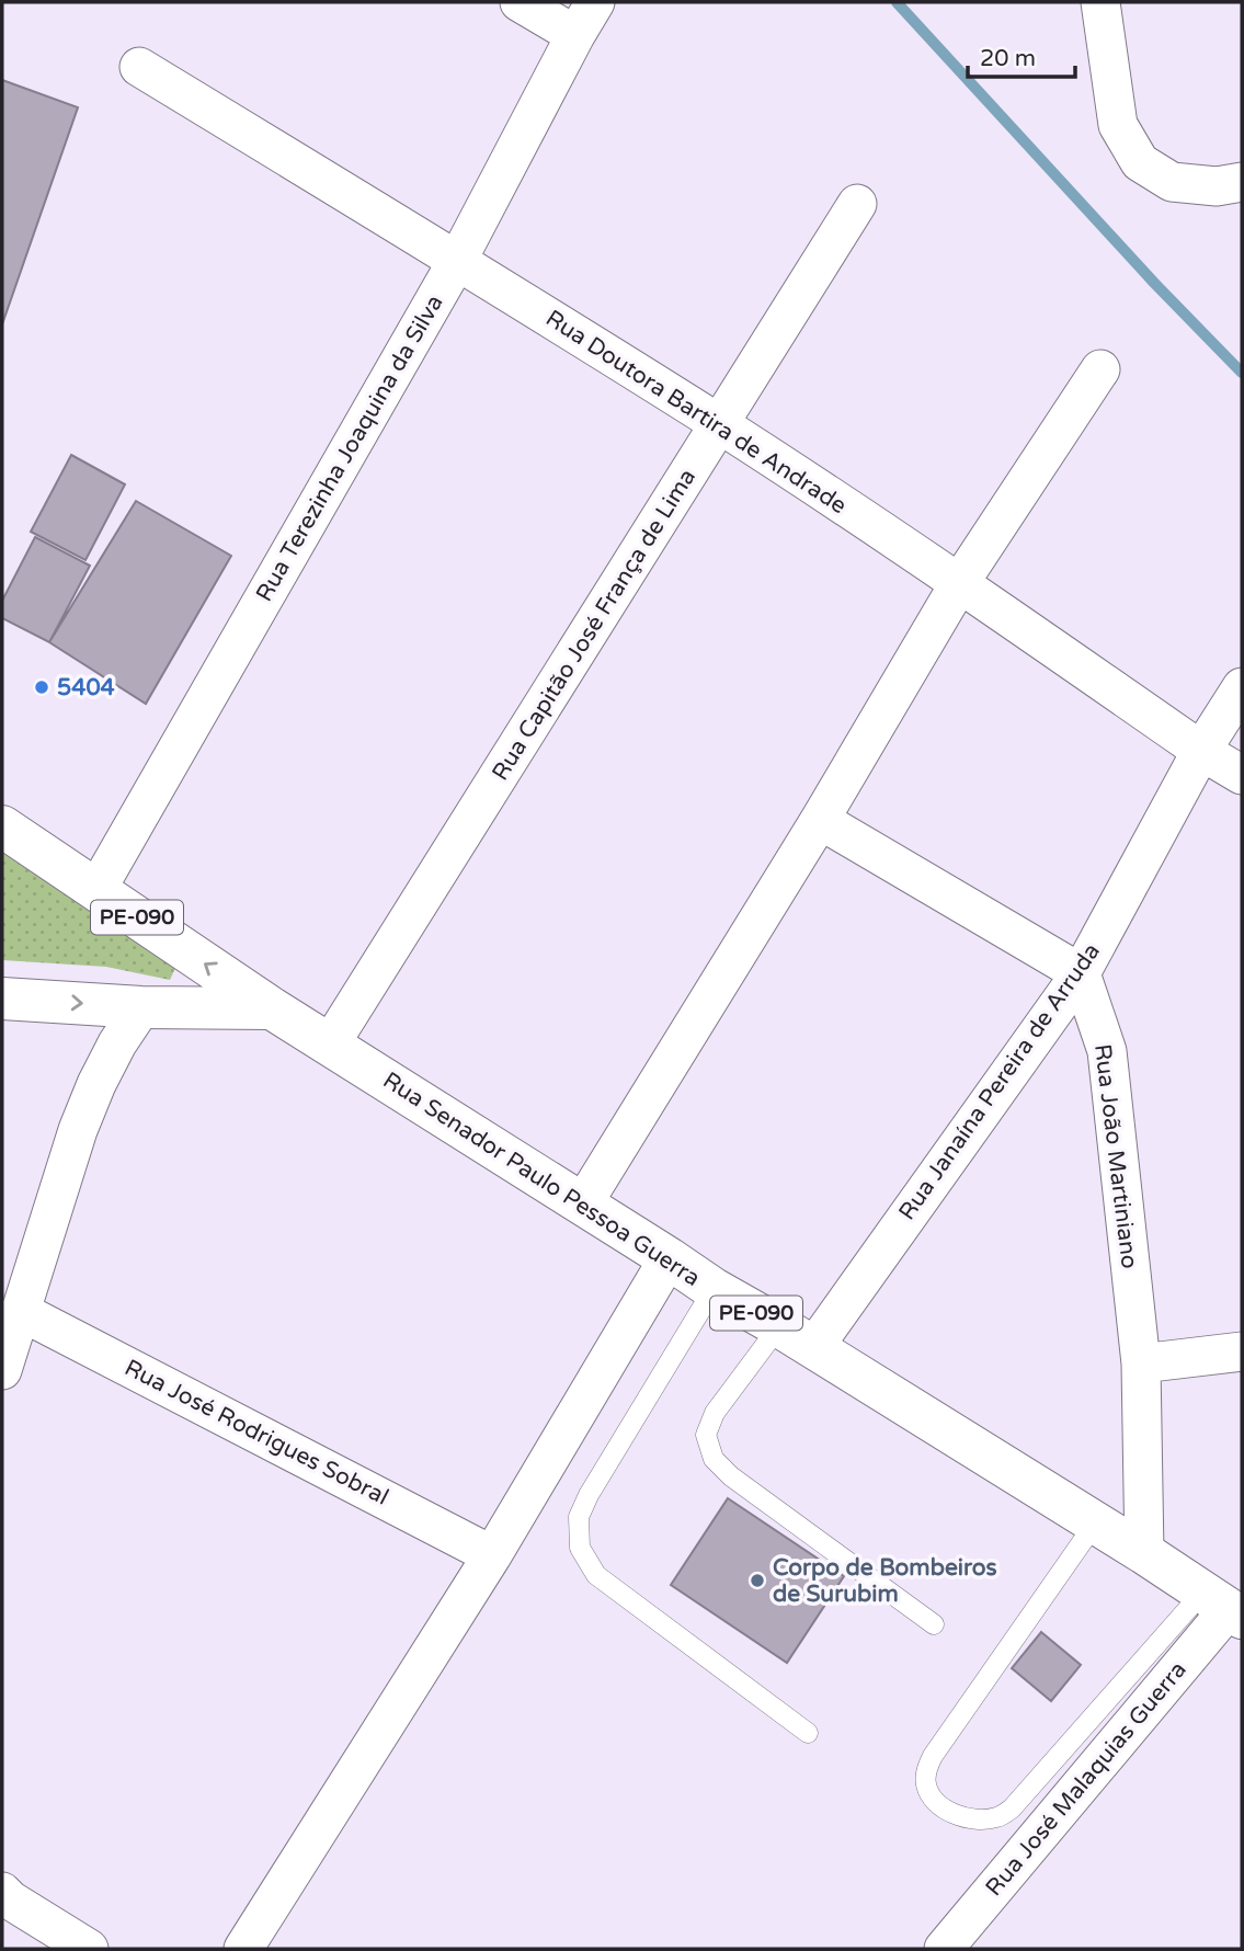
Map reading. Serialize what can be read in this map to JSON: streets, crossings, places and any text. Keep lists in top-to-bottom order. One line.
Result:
{"streets":{"main road":["PE-090","Rua Senador Paulo Pessoa Guerra"],"street":["Rua Doutora Bartira de Andrade","Rua Terezinha Joaquina da Silva","Rua Capitão José França de Lima","Rua Janaína Pereira de Arruda","Rua João Martiniano","Rua José Rodrigues Sobral","Rua José Malaquias Guerra"]},"crossings":[["Rua Doutora Bartira de Andrade","Rua Terezinha Joaquina da Silva"],["Rua Doutora Bartira de Andrade","Rua Capitão José França de Lima"],["Rua Doutora Bartira de Andrade","Rua Janaína Pereira de Arruda"],["Rua Terezinha Joaquina da Silva","PE-090"],["Rua Capitão José França de Lima","Rua Senador Paulo Pessoa Guerra"],["PE-090","Rua Senador Paulo Pessoa Guerra"],["Rua Janaína Pereira de Arruda","Rua João Martiniano"],["Rua Janaína Pereira de Arruda","Rua Senador Paulo Pessoa Guerra"],["Rua João Martiniano","Rua Senador Paulo Pessoa Guerra"],["Rua Senador Paulo Pessoa Guerra","Rua José Malaquias Guerra"]],"one_way":["PE-090"],"places":["5404","Corpo de Bombeiros de Surubim"],"scale_bar":"20 m"}
